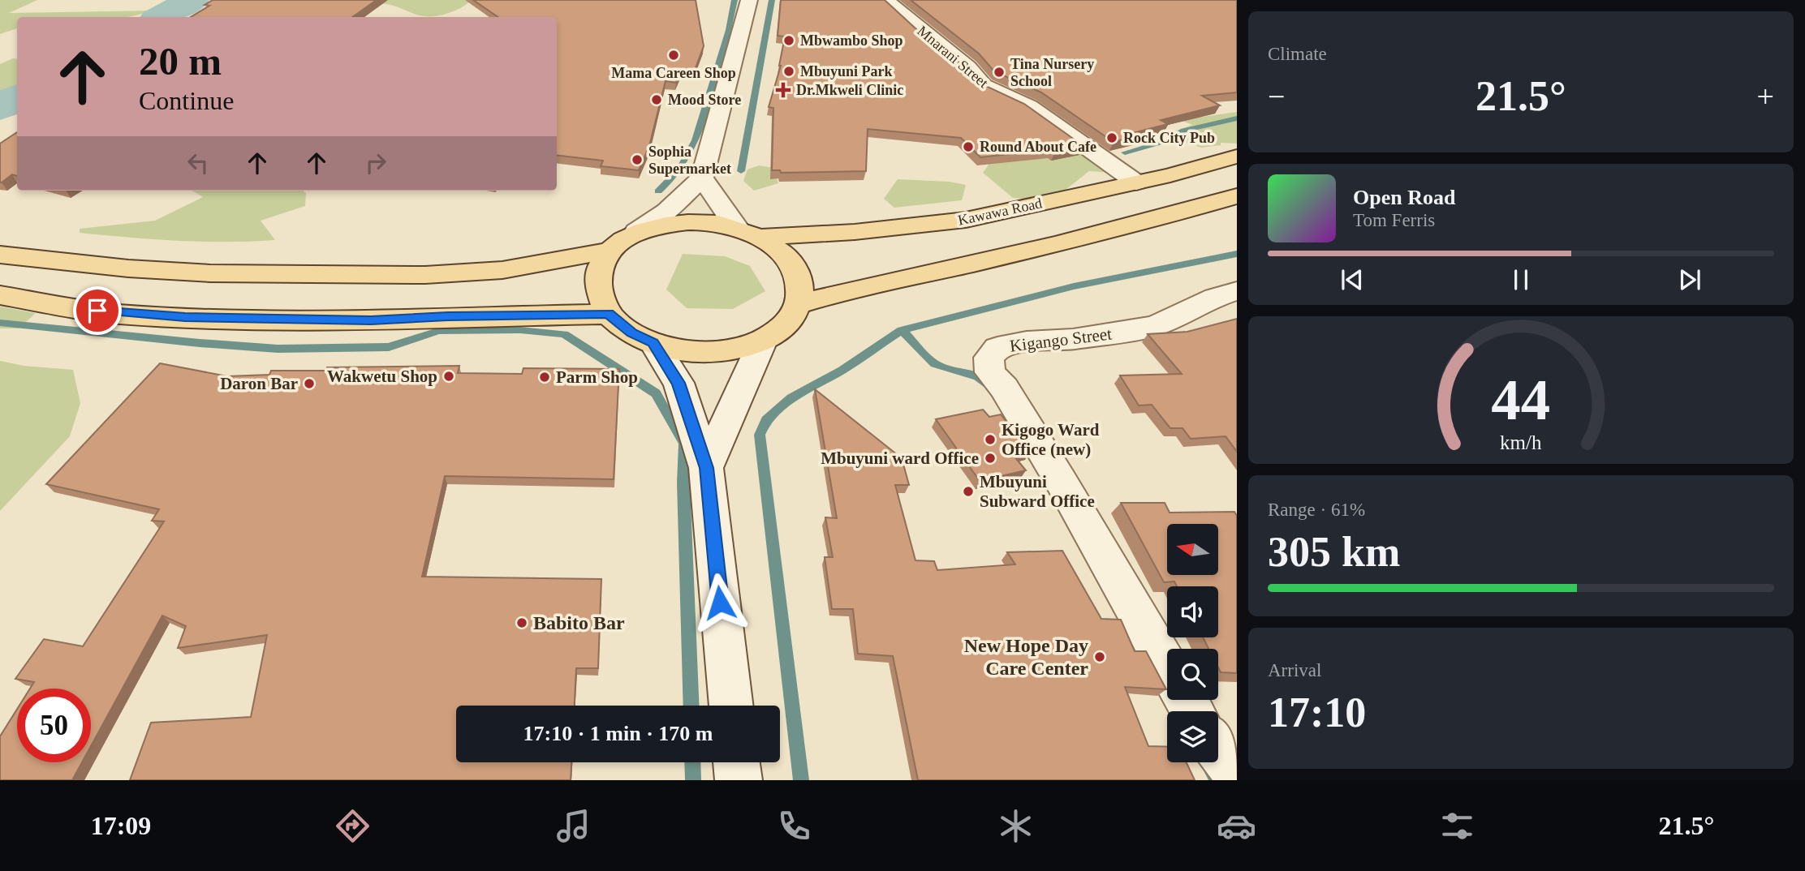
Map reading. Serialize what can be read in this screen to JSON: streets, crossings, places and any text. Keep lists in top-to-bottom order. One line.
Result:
{"streets":{"main road":["Kawawa Road"],"street":["Mnarani Street","Kigango Street"]},"crossings":[["Mnarani Street","Kawawa Road"]],"places":{"other":["Mbwambo Shop","Mama Careen Shop","Mbuyuni Park","Tina Nursery School","Mood Store","Rock City Pub","Round About Cafe","Sophia Supermarket","Wakwetu Shop","Parm Shop","Daron Bar","Kigogo Ward Office (new)","Mbuyuni ward Office","Mbuyuni Subward Office","Babito Bar","New Hope Day Care Center"],"health":["Dr.Mkweli Clinic"]},"north":"left","page":{"tile":["Climate",["Range · 61%","305 km"],["Arrival","17:10"]],"turn":["20 m","Continue"],"heat":["−","21.5°","+"],"song":["Open Road","Tom Ferris"],"limit":"50","trip":"17:10 · 1 min · 170 m","tabs":["17:09","21.5°"],"gauge":["44","km/h"]}}
